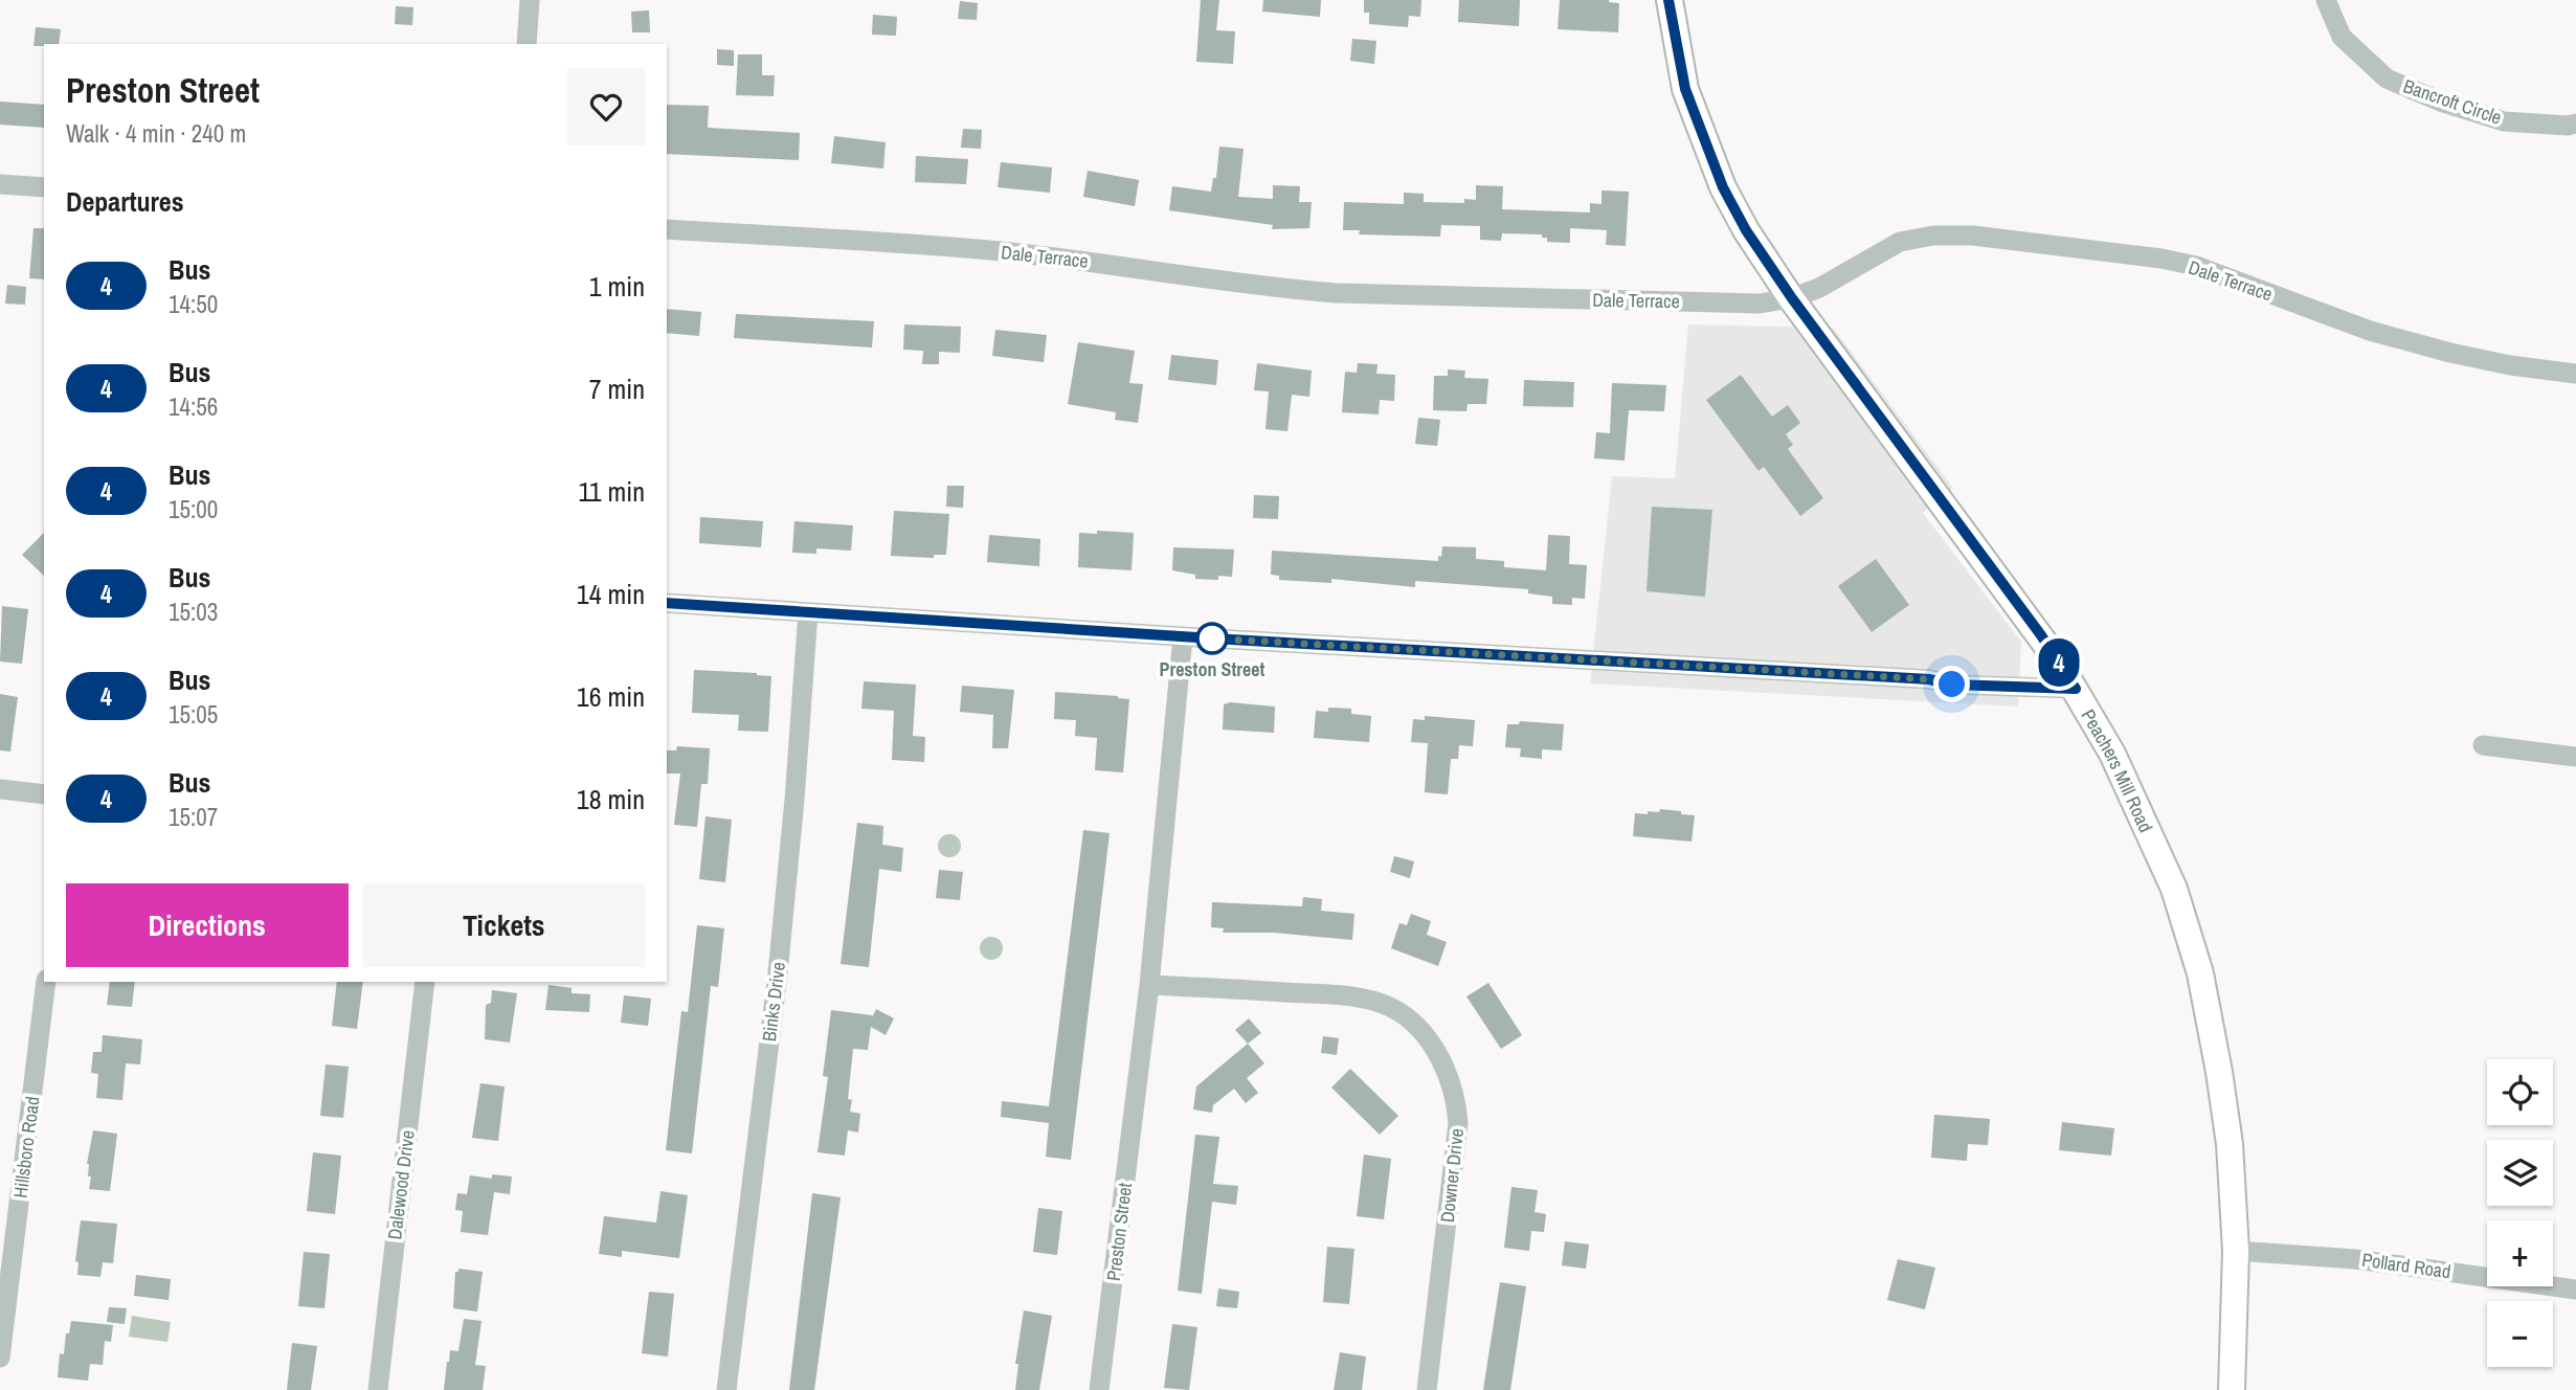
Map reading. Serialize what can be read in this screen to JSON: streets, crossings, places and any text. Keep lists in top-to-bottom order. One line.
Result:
{"streets":{"main road":["Peachers Mill Road"],"street":["Bancroft Circle","Dale Terrace","Binks Drive","Hillsboro Road","Downer Drive","Dalewood Drive","Preston Street","Pollard Road"]},"crossings":[["Dale Terrace","Peachers Mill Road"],["Peachers Mill Road","Pollard Road"],["Downer Drive","Preston Street"]],"places":["Preston Street"],"lines":["bus line 4"],"page":{"on_map":"4","heading":[["Preston Street","Walk · 4 min · 240 m"],"Departures"],"list":[{"mark":"4","name":"Bus","note":"14:50","value":"1 min"},{"mark":"4","name":"Bus","note":"14:56","value":"7 min"},{"mark":"4","name":"Bus","note":"15:00","value":"11 min"},{"mark":"4","name":"Bus","note":"15:03","value":"14 min"},{"mark":"4","name":"Bus","note":"15:05","value":"16 min"},{"mark":"4","name":"Bus","note":"15:07","value":"18 min"}],"buttons":["Directions","Tickets"],"map_buttons":["+","−"]}}
